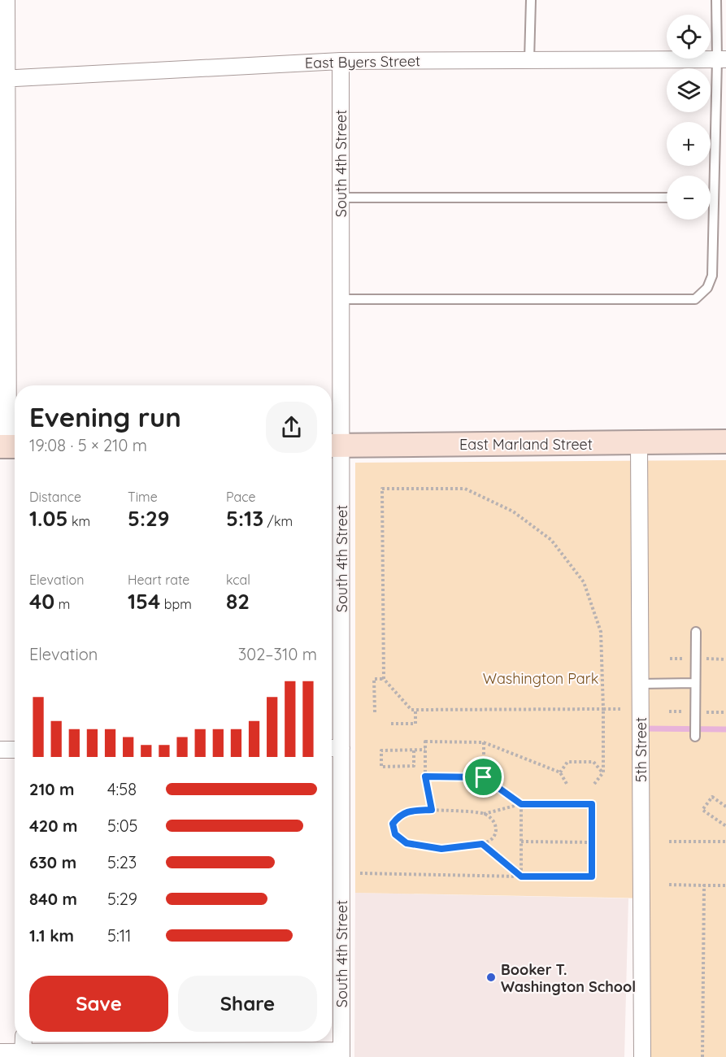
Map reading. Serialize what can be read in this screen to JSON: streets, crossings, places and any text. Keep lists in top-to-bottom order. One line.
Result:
{"streets":{"street":["East Byers Street","South 4th Street","East Marland Street","5th Street"]},"crossings":[["East Byers Street","South 4th Street"],["South 4th Street","East Marland Street"],["East Marland Street","5th Street"]],"parks":["Washington Park"],"places":["Booker T. Washington School"],"page":{"map_buttons":["+","−"],"heading":["Evening run","19:08 · 5 × 210 m"],"stats":[["Distance","1.05 km"],["Time","5:29"],["Pace","5:13 /km"],["Elevation","40 m"],["Heart rate","154 bpm"],["kcal","82"]],"chart":["Elevation","302–310 m"],"list":[{"name":"210 m","note":"4:58"},{"name":"420 m","note":"5:05"},{"name":"630 m","note":"5:23"},{"name":"840 m","note":"5:29"},{"name":"1.1 km","note":"5:11"}],"buttons":["Save","Share"]}}
